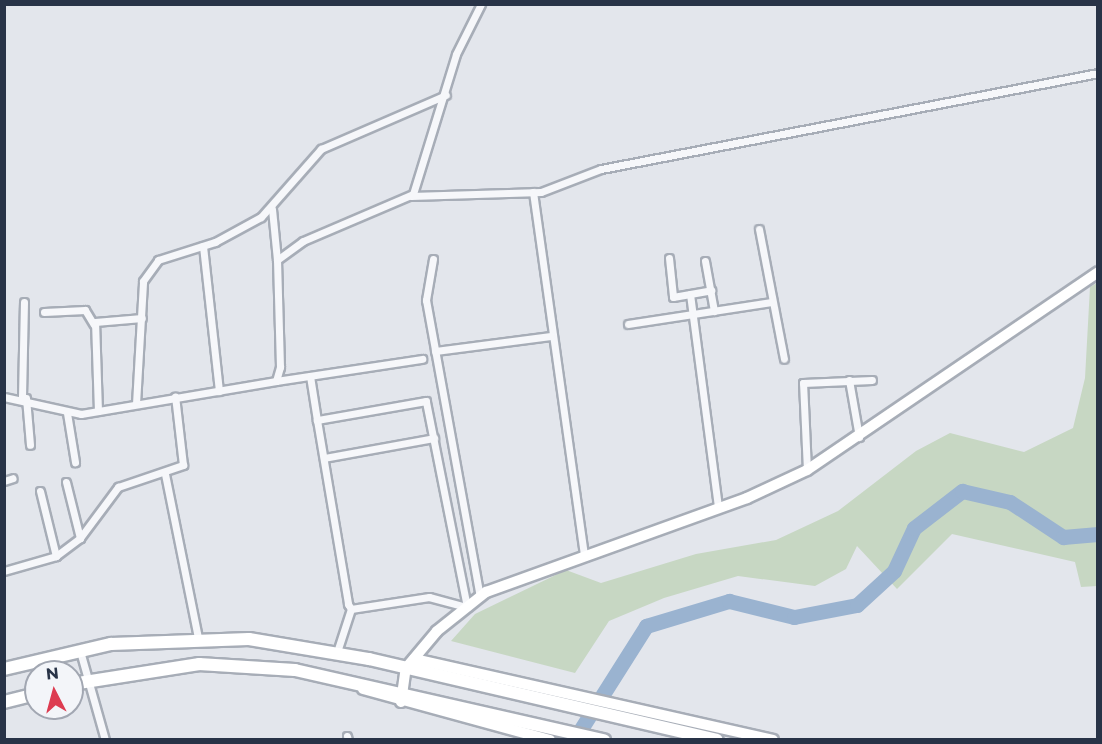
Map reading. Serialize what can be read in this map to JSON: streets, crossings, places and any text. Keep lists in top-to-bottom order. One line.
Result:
{"north":"top"}
